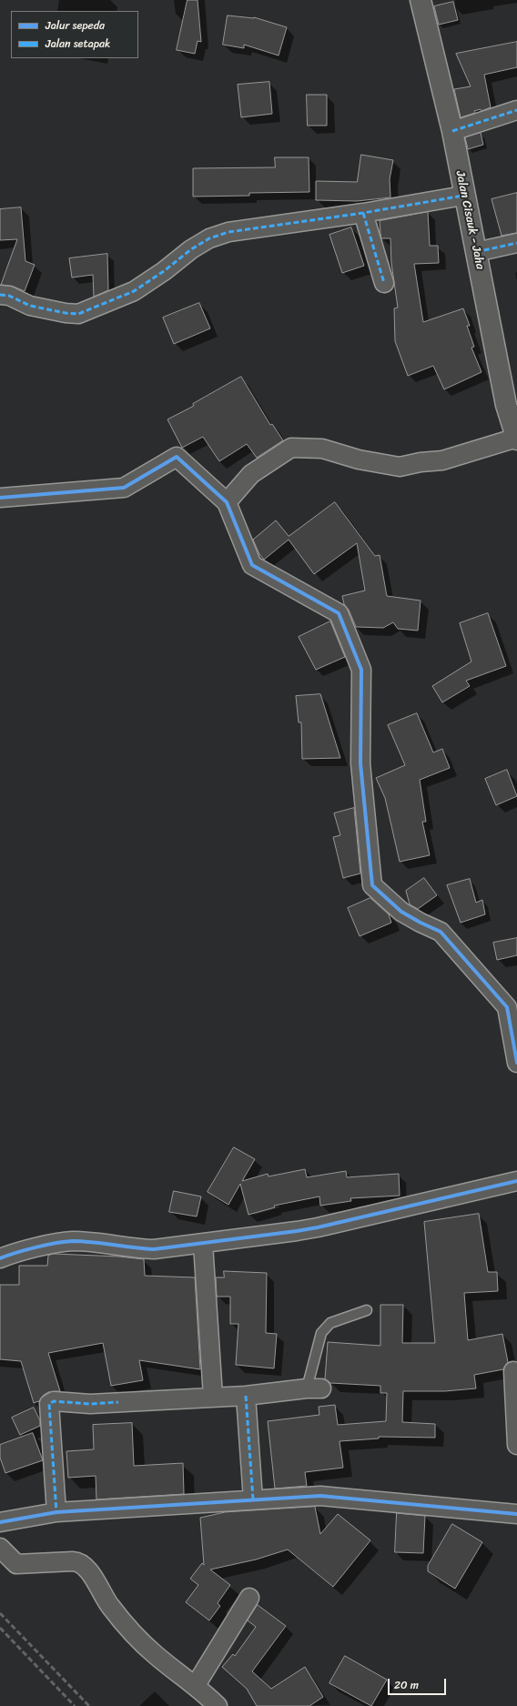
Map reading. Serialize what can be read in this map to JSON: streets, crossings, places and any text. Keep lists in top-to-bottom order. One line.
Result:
{"streets":{"main road":["Jalan Cisauk - Jaha"]},"legend":["Jalur sepeda","Jalan setapak"],"scale_bar":"20 m"}
